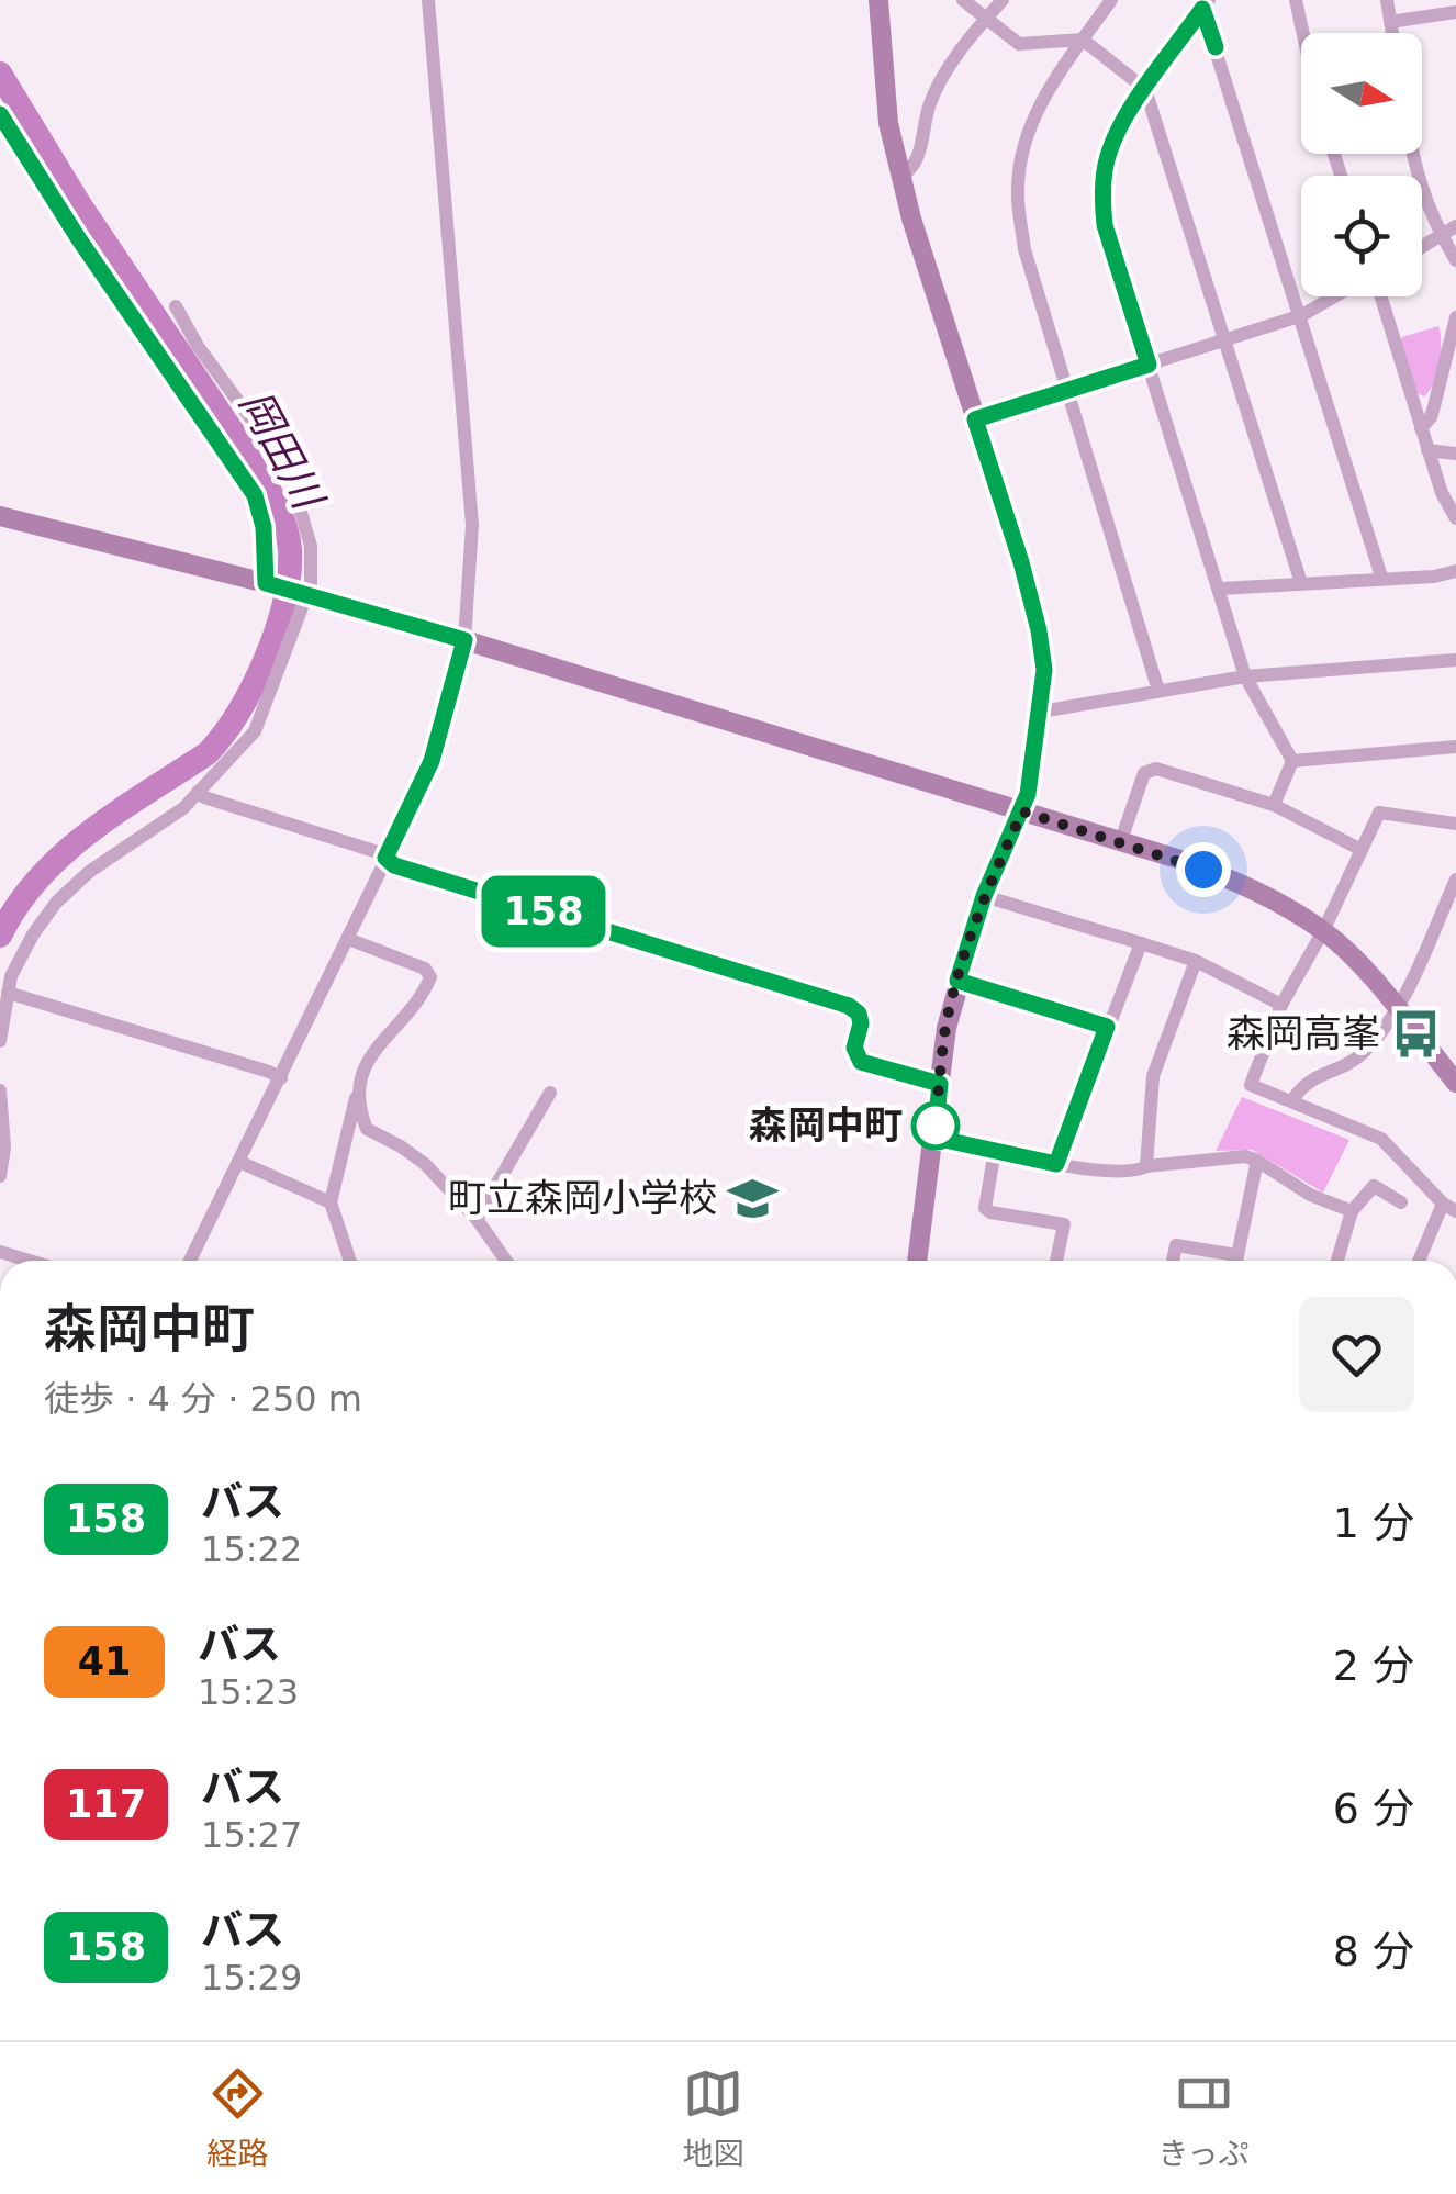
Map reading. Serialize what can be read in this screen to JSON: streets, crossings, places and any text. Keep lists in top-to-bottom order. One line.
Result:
{"water":["岡田川"],"places":{"bus stop":["森岡高峯"],"other":["森岡中町"],"school or university":["町立森岡小学校"]},"lines":["bus line 158"],"north":"right","page":{"on_map":"158","heading":["森岡中町","徒歩 · 4 分 · 250 m"],"list":[{"mark":"158","name":"バス","note":"15:22","value":"1 分"},{"mark":"41","name":"バス","note":"15:23","value":"2 分"},{"mark":"117","name":"バス","note":"15:27","value":"6 分"},{"mark":"158","name":"バス","note":"15:29","value":"8 分"}],"tabs":["経路","地図","きっぷ"]}}
